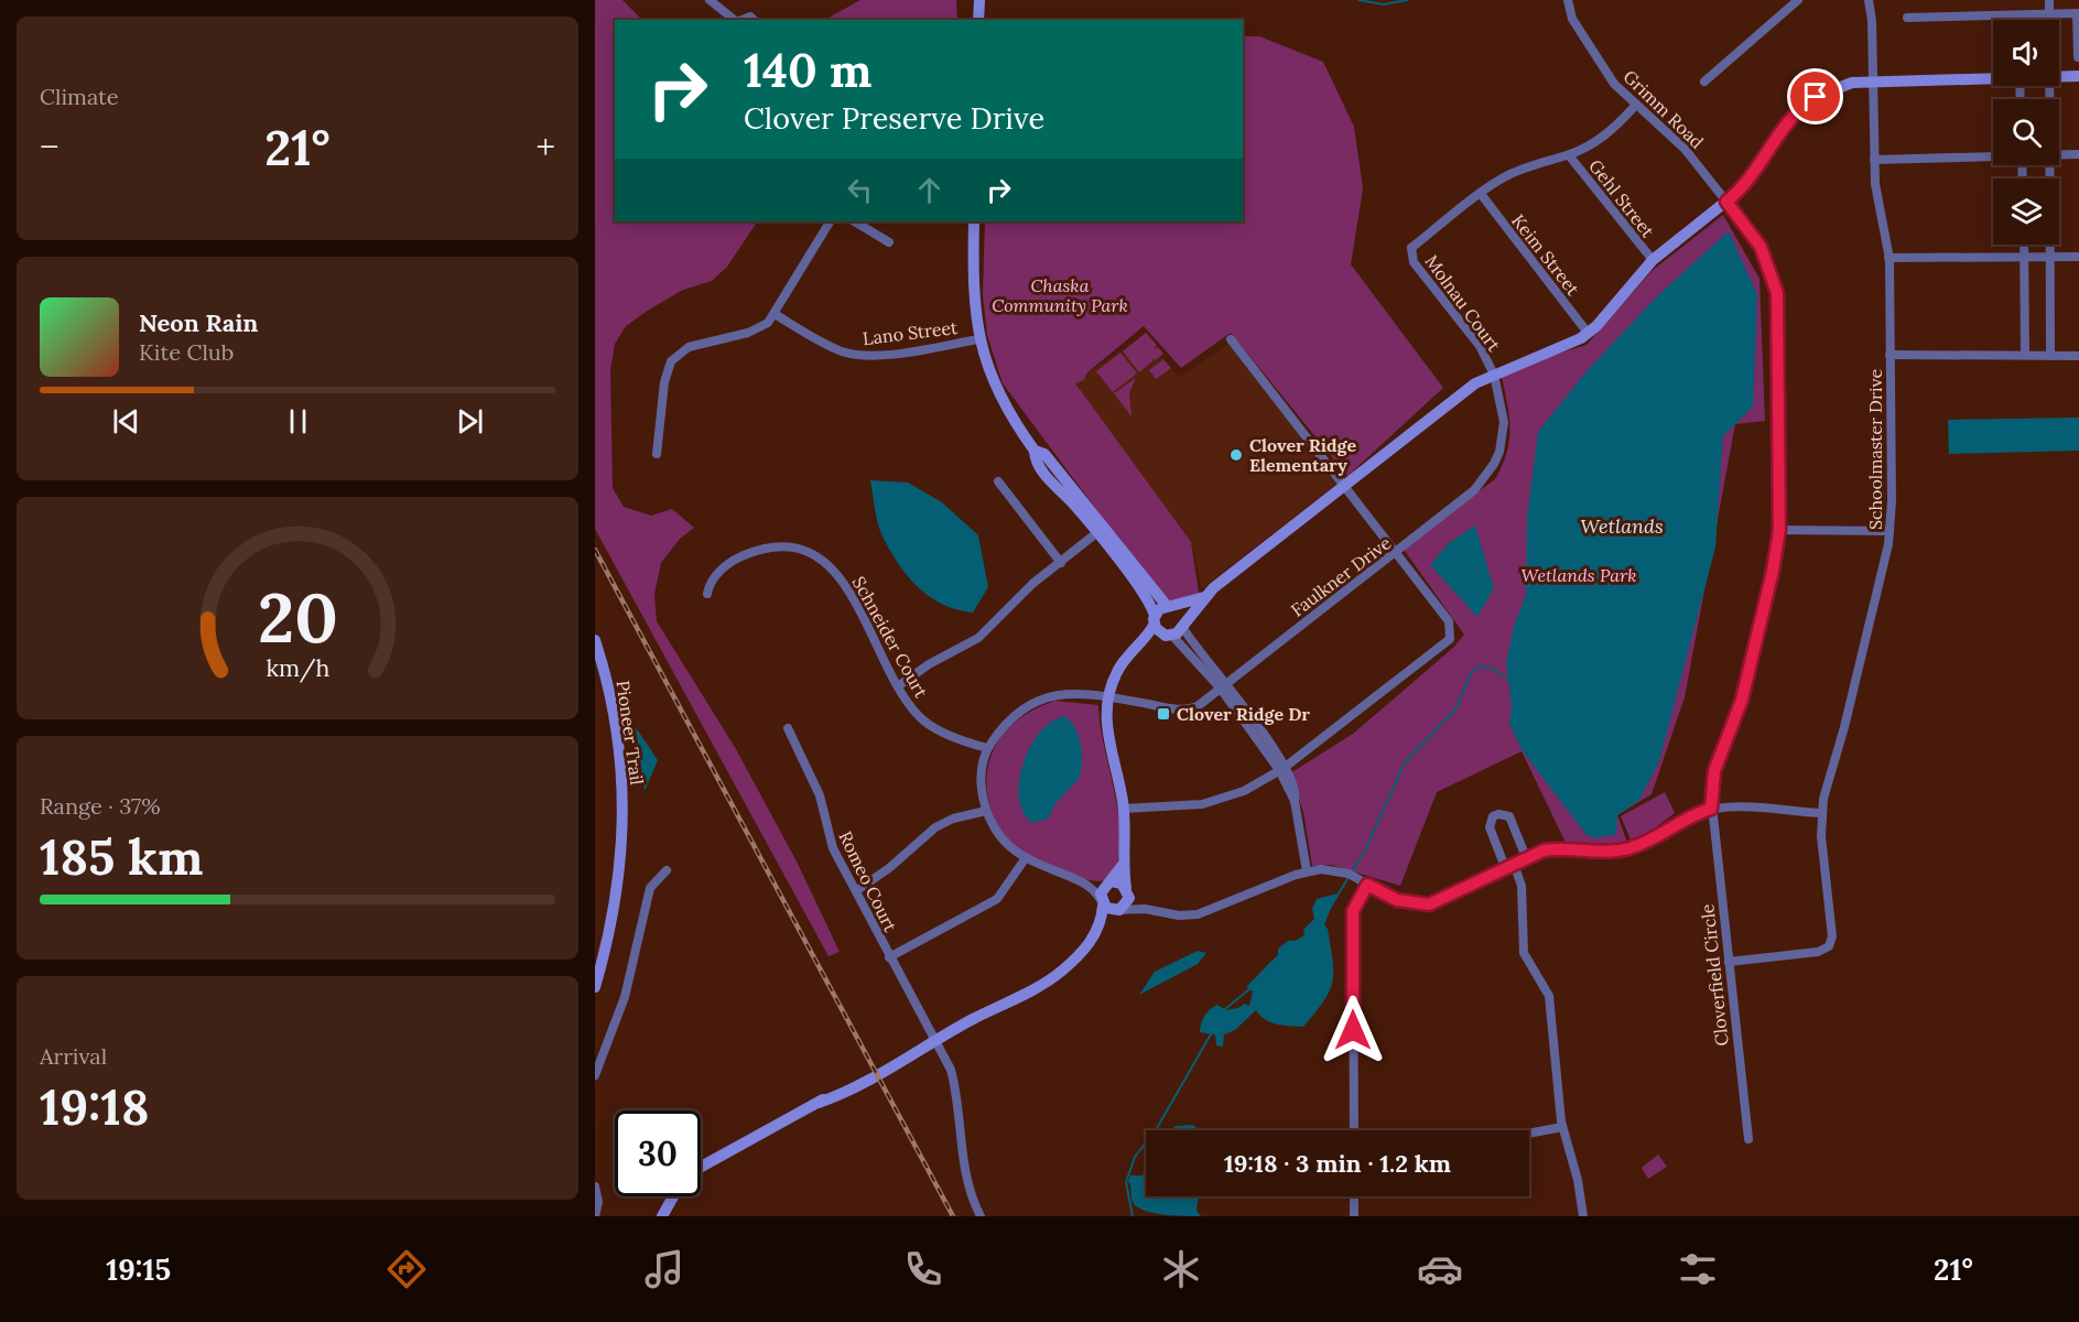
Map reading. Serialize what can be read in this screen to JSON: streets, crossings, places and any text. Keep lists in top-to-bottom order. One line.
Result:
{"streets":{"street":["Grimm Road","Gehl Street","Keim Street","Molnau Court","Lano Street","Schoolmaster Drive","Faulkner Drive","Schneider Court","Pioneer Trail","Romeo Court","Cloverfield Circle"]},"crossings":[["Grimm Road","Cloverfield Circle"],["Keim Street","Molnau Court"],["Molnau Court","Faulkner Drive"],["Schoolmaster Drive","Cloverfield Circle"],["Faulkner Drive","Schneider Court"]],"water":["Wetlands"],"parks":["Chaska Community Park","Wetlands Park"],"places":{"other":["Clover Ridge Elementary"],"transit":["Clover Ridge Dr"]},"page":{"tile":["Climate",["Range · 37%","185 km"],["Arrival","19:18"]],"turn":["140 m","Clover Preserve Drive"],"heat":["−","21°","+"],"song":["Neon Rain","Kite Club"],"limit":"30","trip":"19:18 · 3 min · 1.2 km","tabs":["19:15","21°"],"gauge":["20","km/h"]}}
